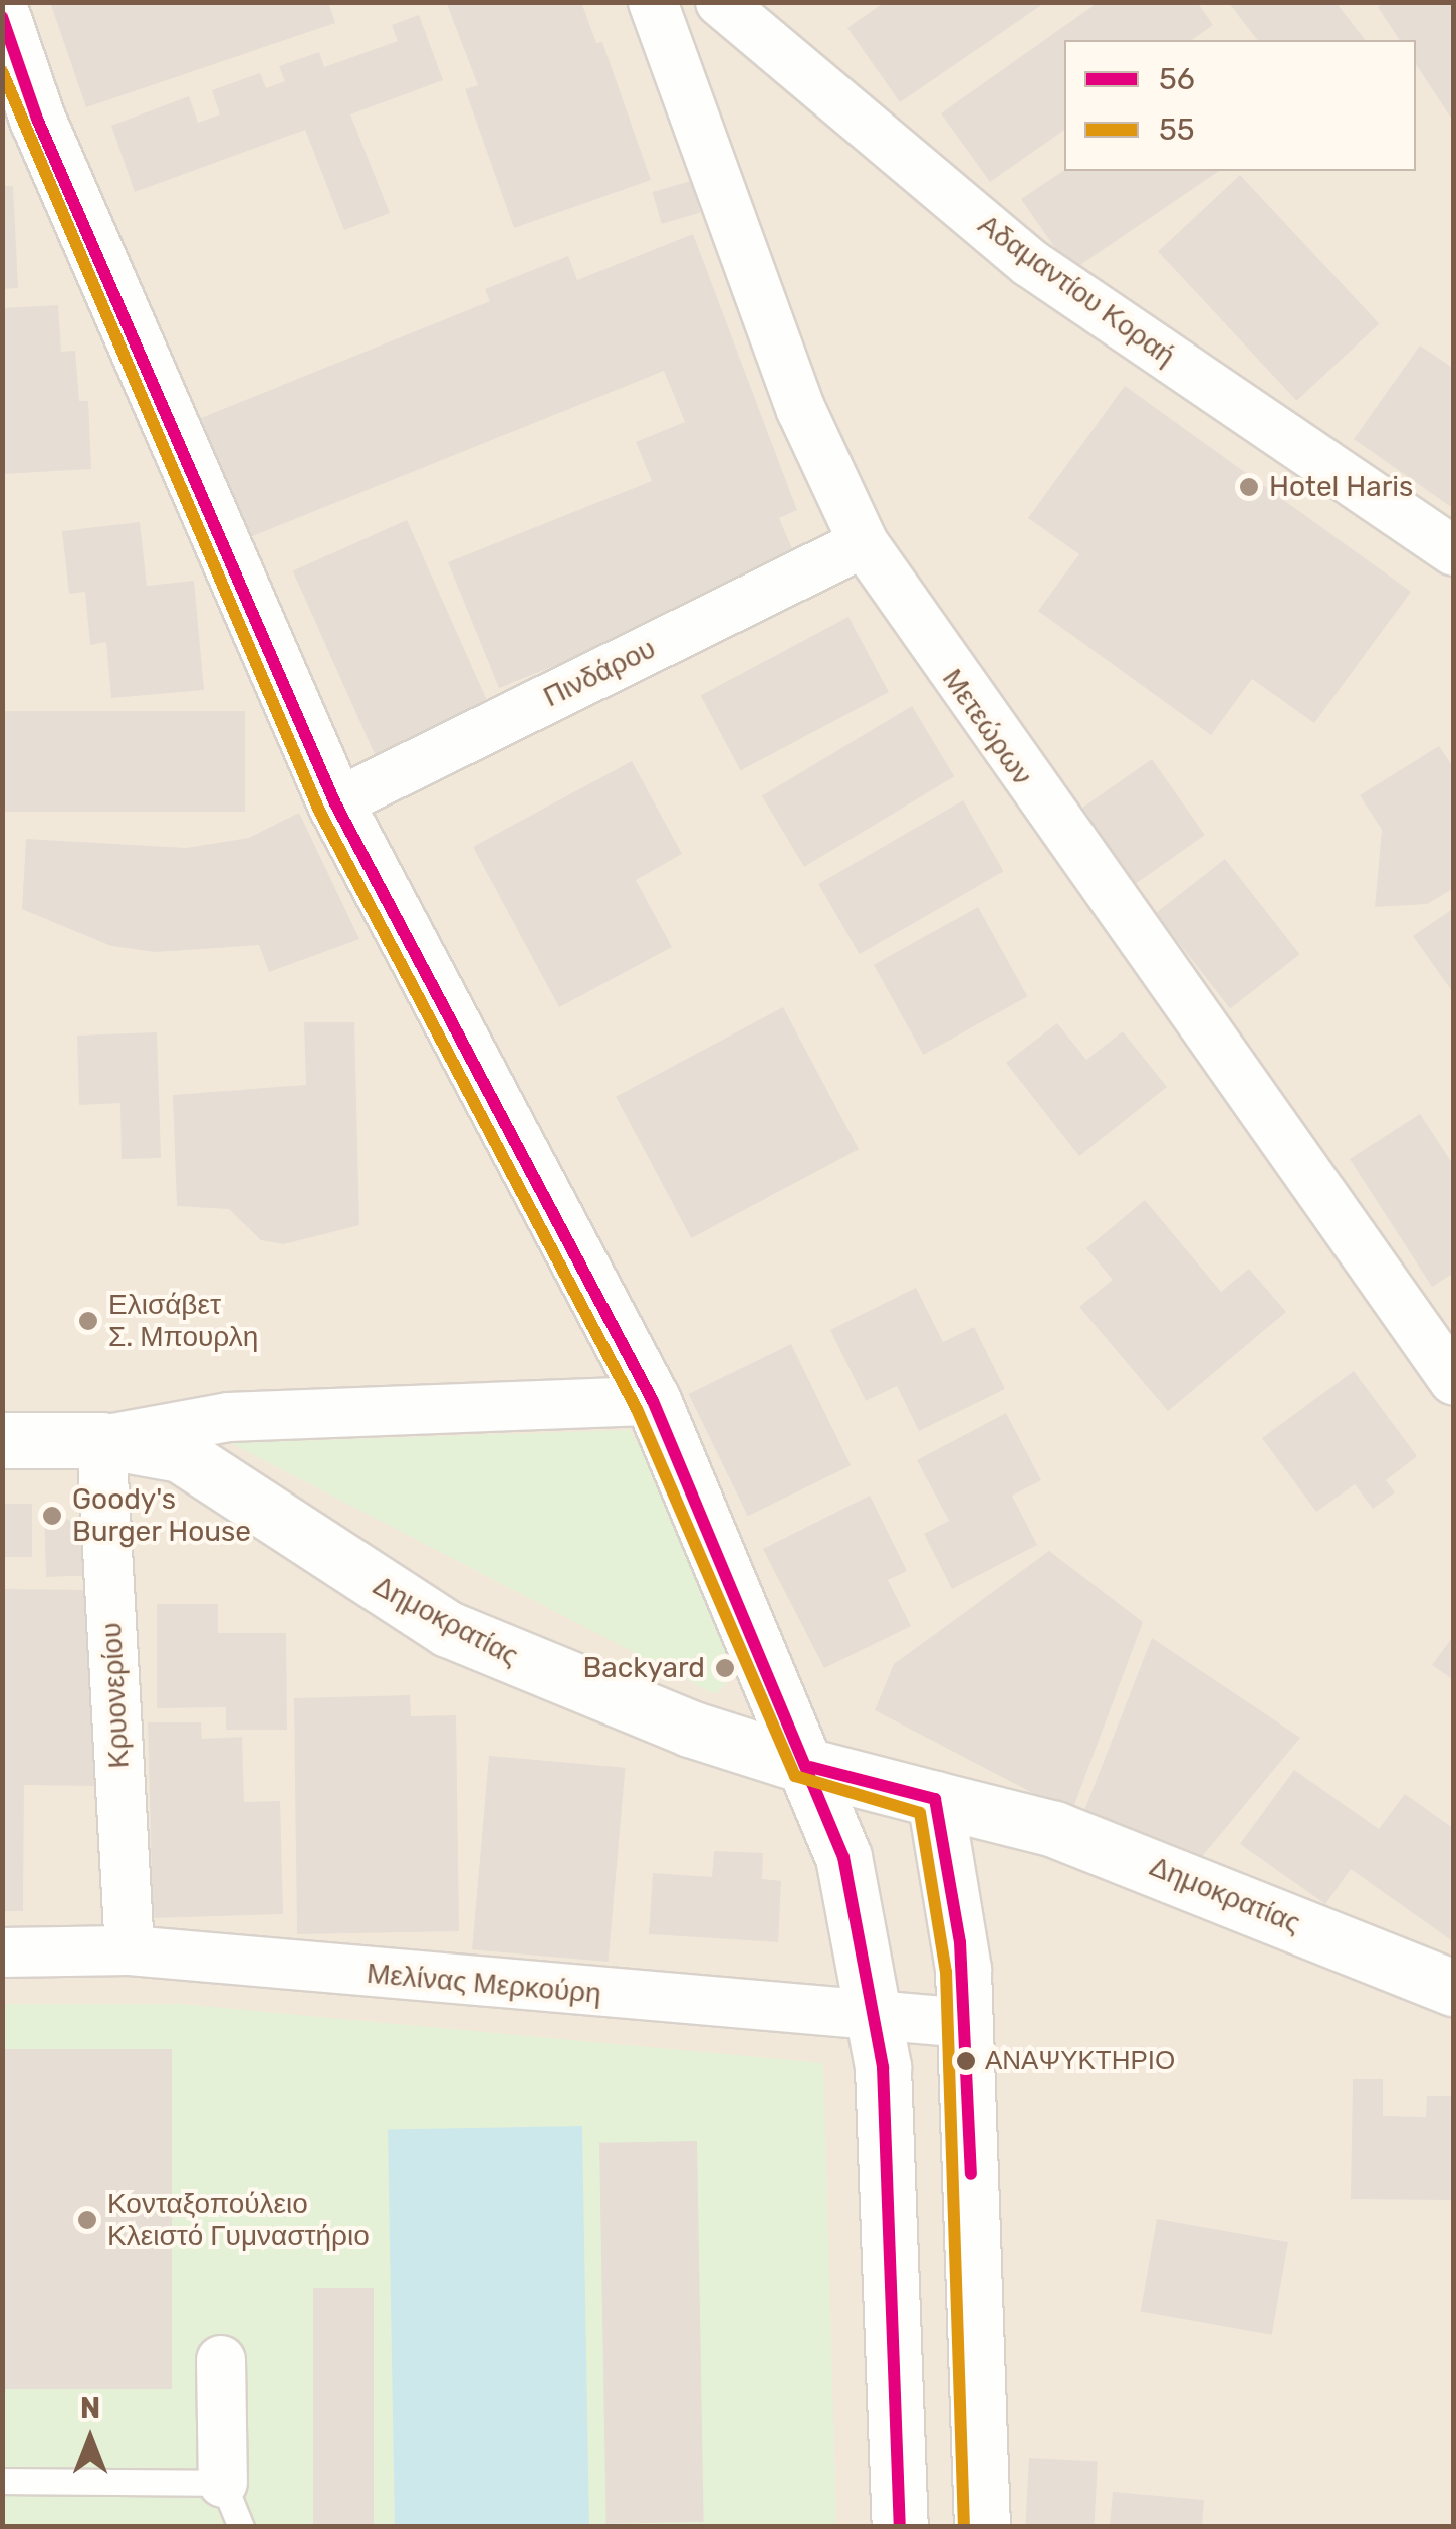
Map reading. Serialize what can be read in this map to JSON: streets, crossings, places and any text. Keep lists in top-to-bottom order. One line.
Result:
{"streets":{"main road":["Δημοκρατίας"],"street":["Αδαμαντίου Κοραή","Πινδάρου","Μετεώρων","Κρυονερίου","Μελίνας Μερκούρη"]},"crossings":[["Πινδάρου","Μετεώρων"],["Δημοκρατίας","Κρυονερίου"],["Κρυονερίου","Μελίνας Μερκούρη"]],"places":["Hotel Haris","Ελισάβετ Σ. Μπουρλη","Goody's Burger House","Backyard","ΑΝΑΨΥΚΤΗΡΙΟ","Κονταξοπούλειο Κλειστό Γυμναστήριο"],"lines":["transit line 56","transit line 55"],"legend":["56","55"],"north":"top"}
